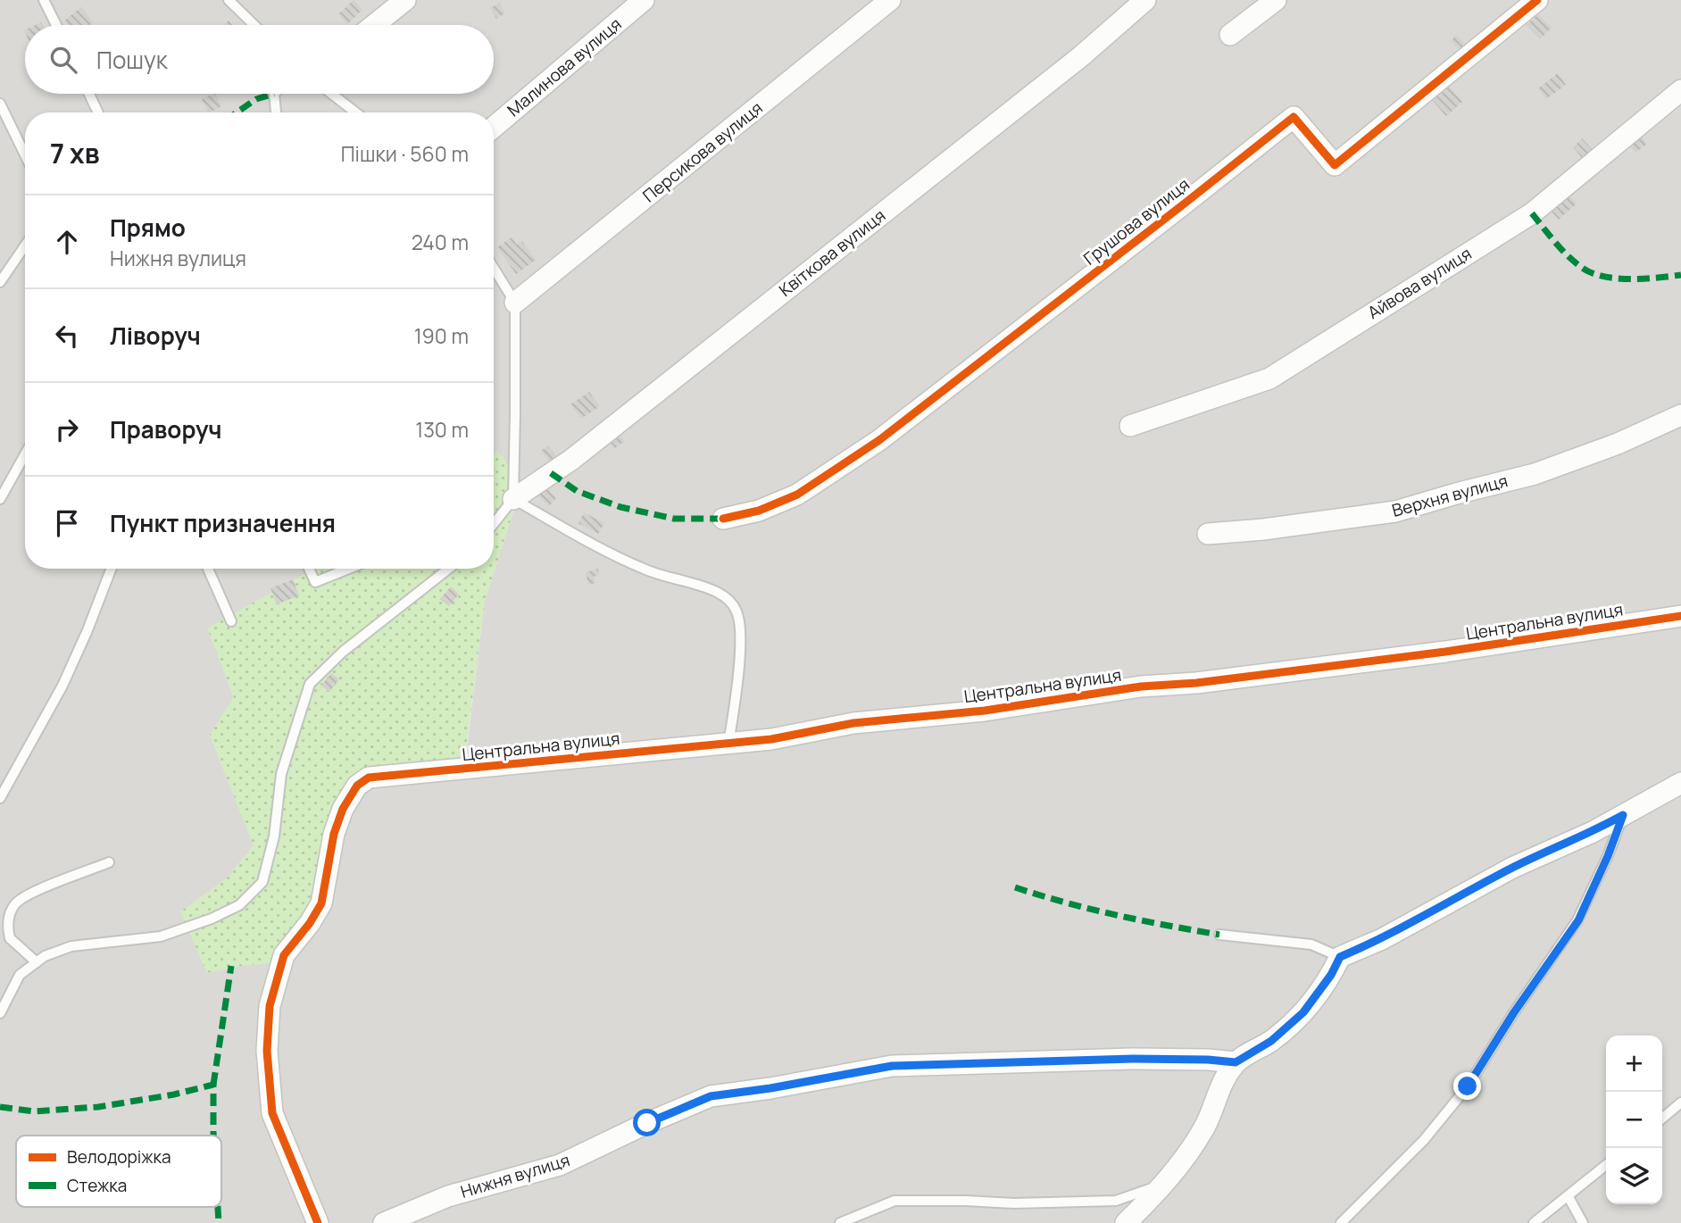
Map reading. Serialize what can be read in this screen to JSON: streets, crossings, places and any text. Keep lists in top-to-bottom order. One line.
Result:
{"streets":{"street":["Малинова вулиця","Персикова вулиця","Грушова вулиця","Квіткова вулиця","Айвова вулиця","Верхня вулиця","Центральна вулиця","Нижня вулиця"]},"legend":["Велодоріжка","Стежка"],"page":{"search":"Пошук","heading":["7 хв","Пішки · 560 m"],"list":[["Прямо","Нижня вулиця","240 m"],["Ліворуч","190 m"],["Праворуч","130 m"],"Пункт призначення"],"map_buttons":["+","−"]}}
